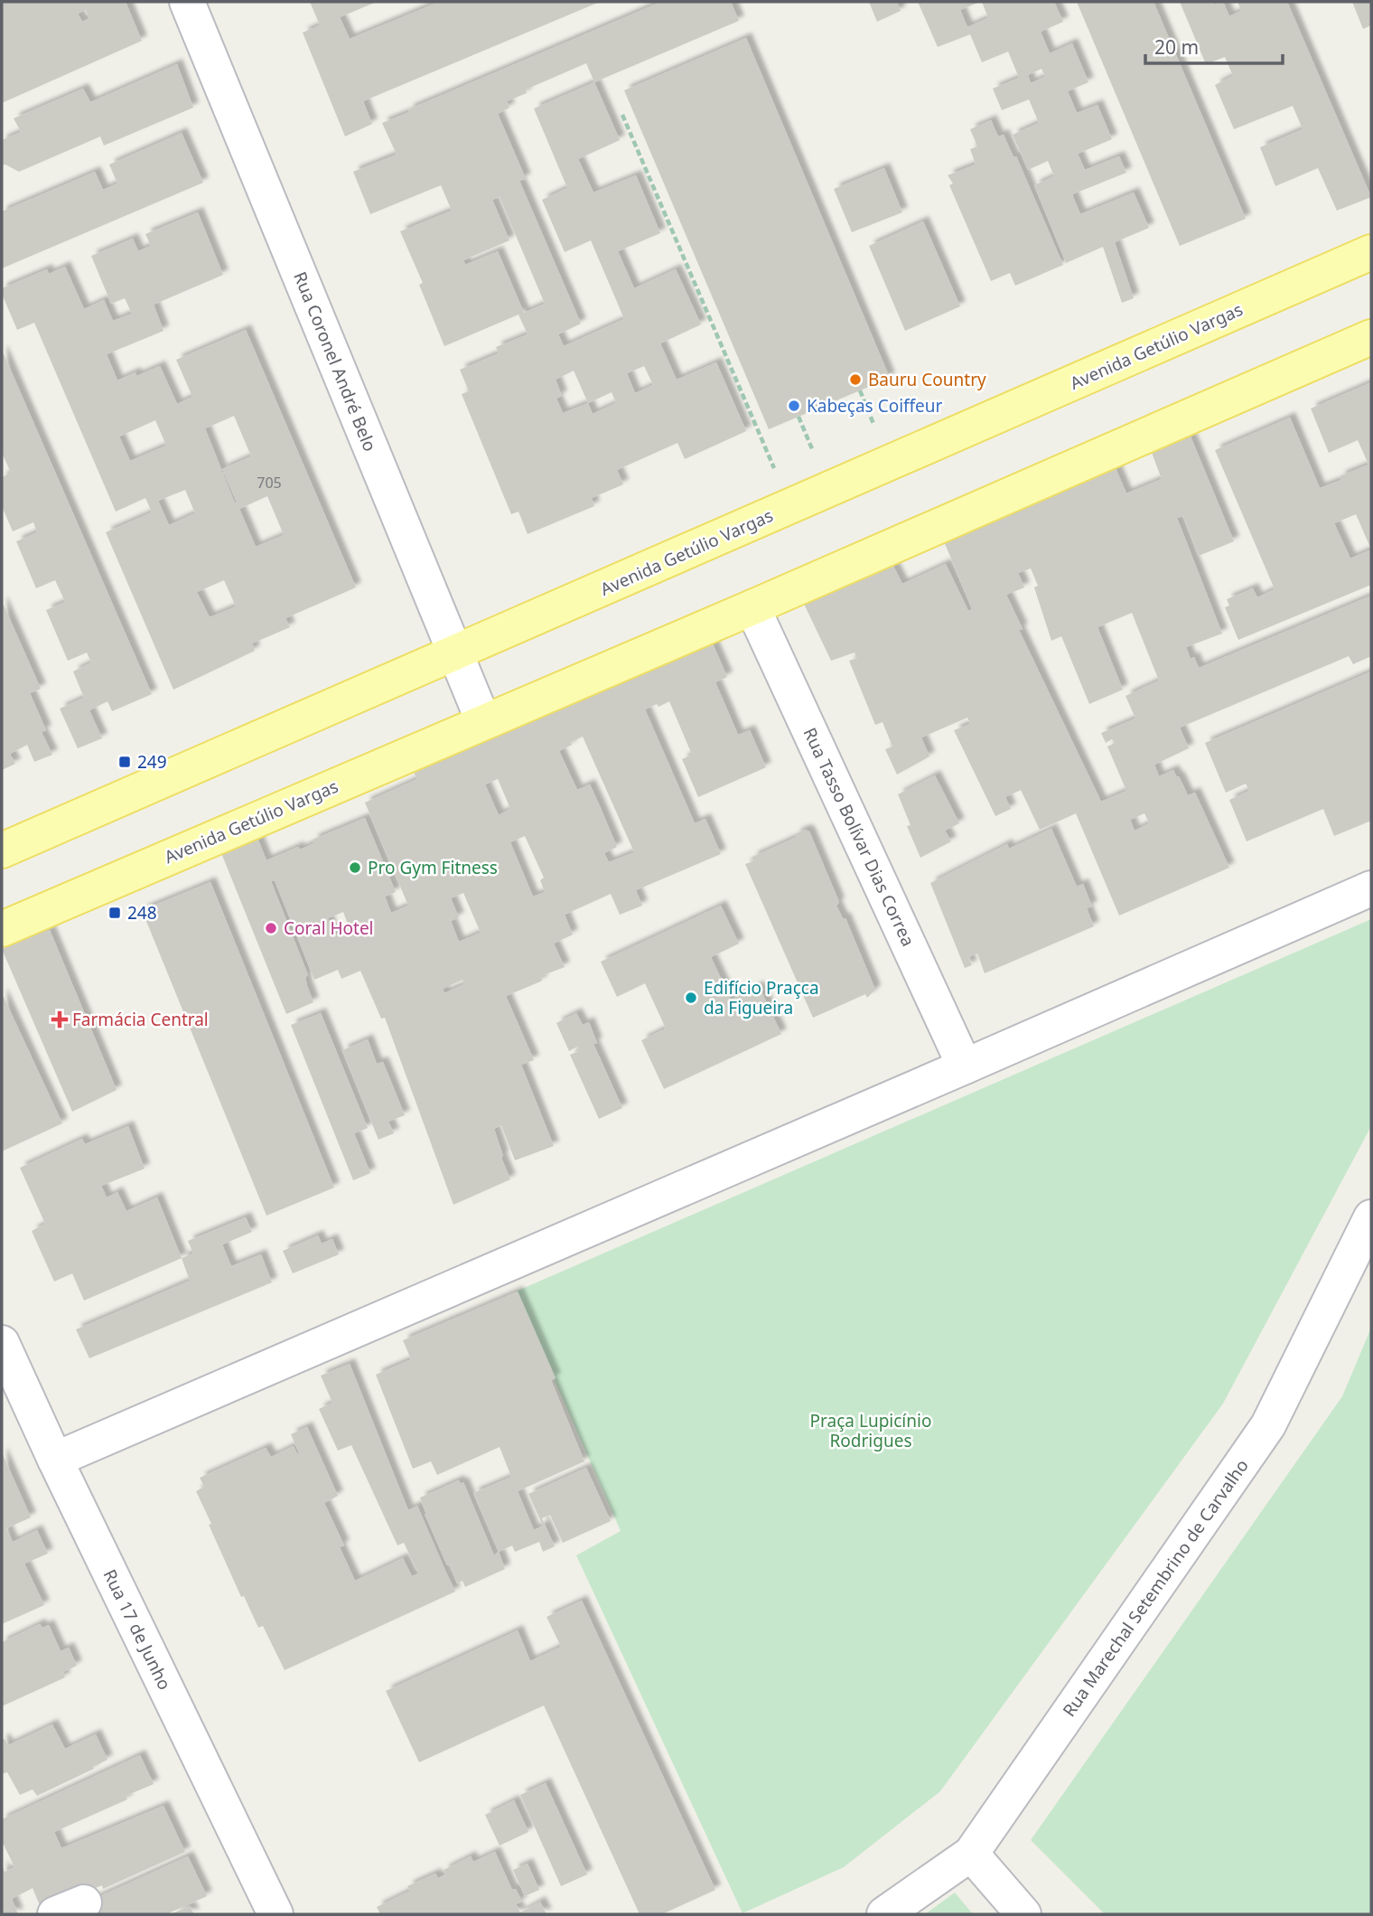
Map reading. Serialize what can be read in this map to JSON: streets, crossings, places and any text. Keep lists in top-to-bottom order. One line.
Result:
{"streets":{"main road":["Avenida Getúlio Vargas"],"street":["Rua Coronel André Belo","Rua Tasso Bolívar Dias Correa","Rua Marechal Setembrino de Carvalho","Rua 17 de Junho"]},"crossings":[["Avenida Getúlio Vargas","Rua Coronel André Belo"],["Avenida Getúlio Vargas","Rua Tasso Bolívar Dias Correa"]],"parks":["Praça Lupicínio Rodrigues"],"places":{"other":["Bauru Country","Kabeças Coiffeur","Pro Gym Fitness","Coral Hotel","Edifício Praçca da Figueira"],"transit":["249","248"],"health":["Farmácia Central"]},"house_numbers":["705"],"scale_bar":"20 m"}
